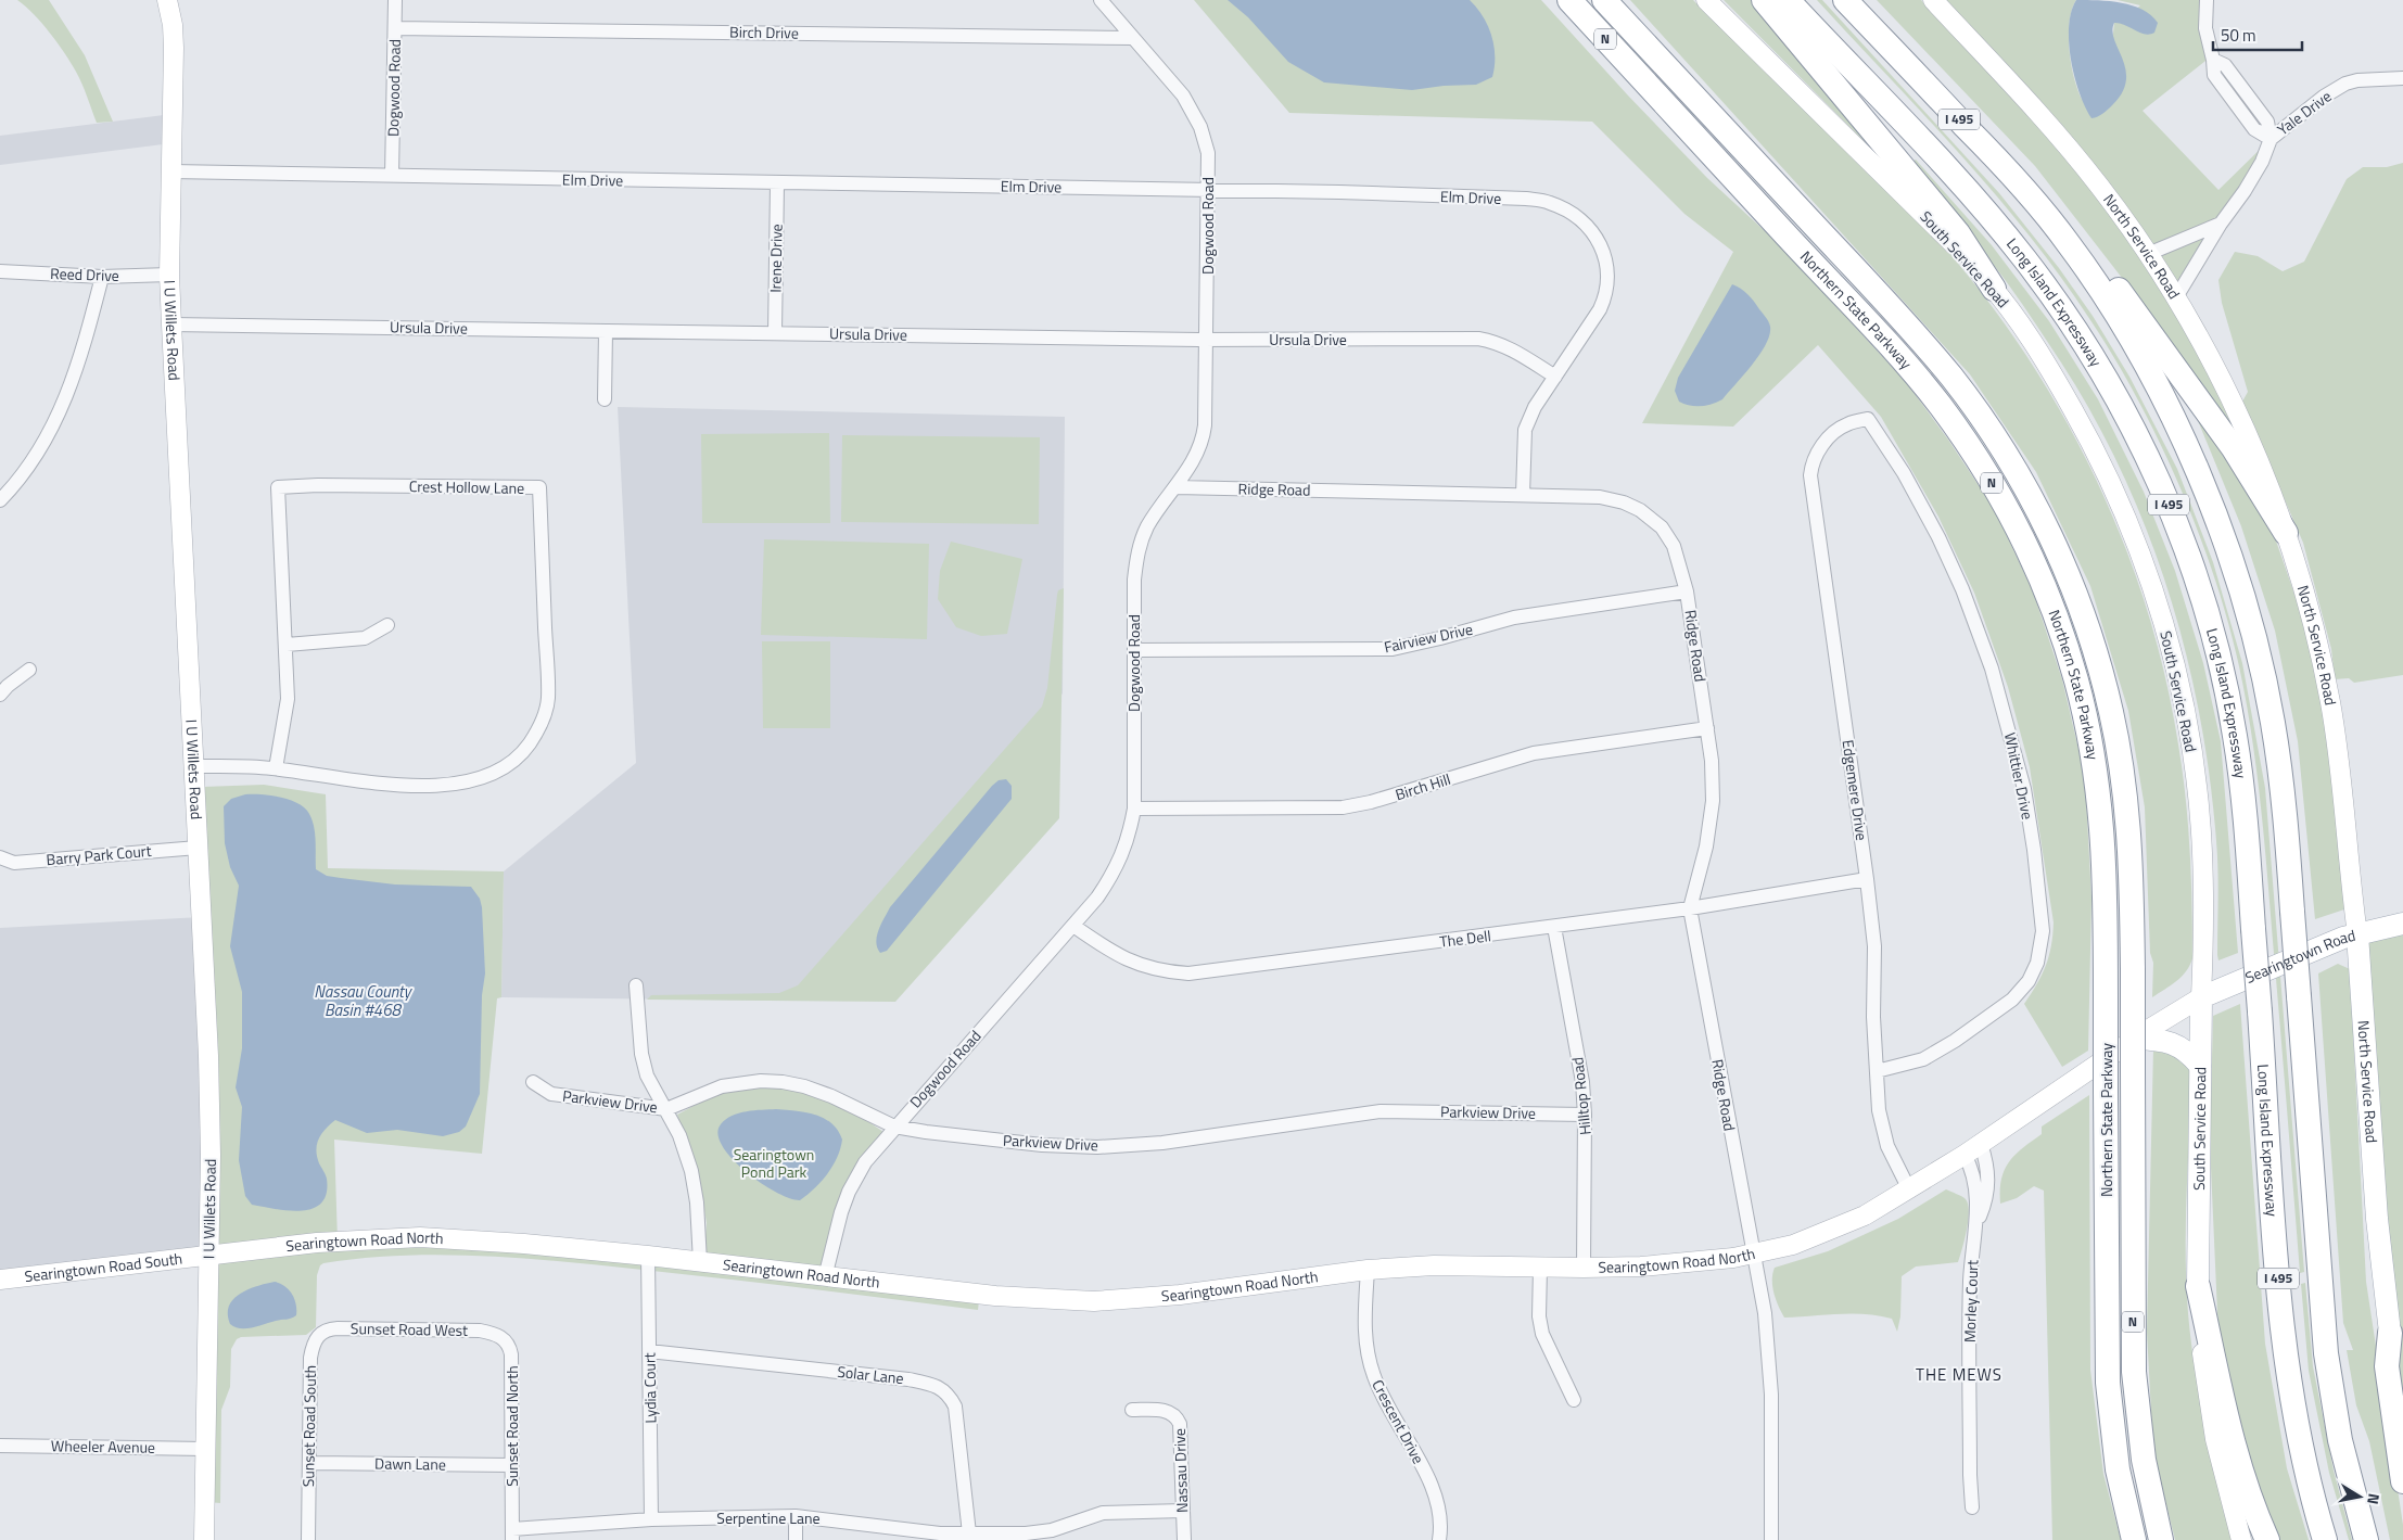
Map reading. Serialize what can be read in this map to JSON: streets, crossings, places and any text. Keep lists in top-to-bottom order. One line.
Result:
{"streets":{"highway":["N","I 495","Long Island Expressway","Northern State Parkway"],"main road":["North Service Road","South Service Road","I U Willets Road","Searingtown Road","Searingtown Road North","Searingtown Road South"],"street":["Birch Drive","Dogwood Road","Yale Drive","Elm Drive","Irene Drive","Reed Drive","Ursula Drive","Crest Hollow Lane","Ridge Road","Fairview Drive","Whittier Drive","Birch Hill","Edgemere Drive","Barry Park Court","The Dell","Hilltop Road","Parkview Drive","Morley Court","Sunset Road West","Solar Lane","Lydia Court","Crescent Drive","Sunset Road South","Sunset Road North","Wheeler Avenue","Dawn Lane","Nassau Drive","Serpentine Lane"]},"crossings":[["Birch Drive","Dogwood Road"],["Dogwood Road","Elm Drive"],["Dogwood Road","Ursula Drive"],["Dogwood Road","Ridge Road"],["Dogwood Road","Fairview Drive"],["Dogwood Road","Birch Hill"],["Dogwood Road","The Dell"],["Dogwood Road","Parkview Drive"],["Dogwood Road","Searingtown Road North"],["Yale Drive","North Service Road"],["Elm Drive","Irene Drive"],["Elm Drive","Ursula Drive"],["Elm Drive","I U Willets Road"],["Elm Drive","Ridge Road"],["North Service Road","Searingtown Road"],["Irene Drive","Ursula Drive"],["South Service Road","Searingtown Road"],["South Service Road","Searingtown Road North"],["Reed Drive","I U Willets Road"],["Ursula Drive","I U Willets Road"],["I U Willets Road","Crest Hollow Lane"],["I U Willets Road","Barry Park Court"],["I U Willets Road","Searingtown Road North"],["I U Willets Road","Searingtown Road South"],["I U Willets Road","Wheeler Avenue"],["Ridge Road","Fairview Drive"],["Ridge Road","Birch Hill"],["Ridge Road","The Dell"],["Ridge Road","Searingtown Road North"],["Whittier Drive","Edgemere Drive"],["Edgemere Drive","The Dell"],["Edgemere Drive","Searingtown Road North"],["The Dell","Hilltop Road"],["Searingtown Road","Searingtown Road North"],["Hilltop Road","Parkview Drive"],["Hilltop Road","Searingtown Road North"],["Searingtown Road North","Searingtown Road South"],["Searingtown Road North","Morley Court"],["Searingtown Road North","Lydia Court"],["Searingtown Road North","Crescent Drive"],["Sunset Road West","Sunset Road South"],["Sunset Road West","Sunset Road North"],["Solar Lane","Lydia Court"],["Solar Lane","Serpentine Lane"],["Lydia Court","Serpentine Lane"],["Sunset Road South","Dawn Lane"],["Sunset Road North","Dawn Lane"],["Sunset Road North","Serpentine Lane"],["Nassau Drive","Serpentine Lane"]],"districts":["THE MEWS"],"water":["Nassau County Basin #468"],"parks":["Searingtown Pond Park"],"scale_bar":"50 m","north":"right"}
